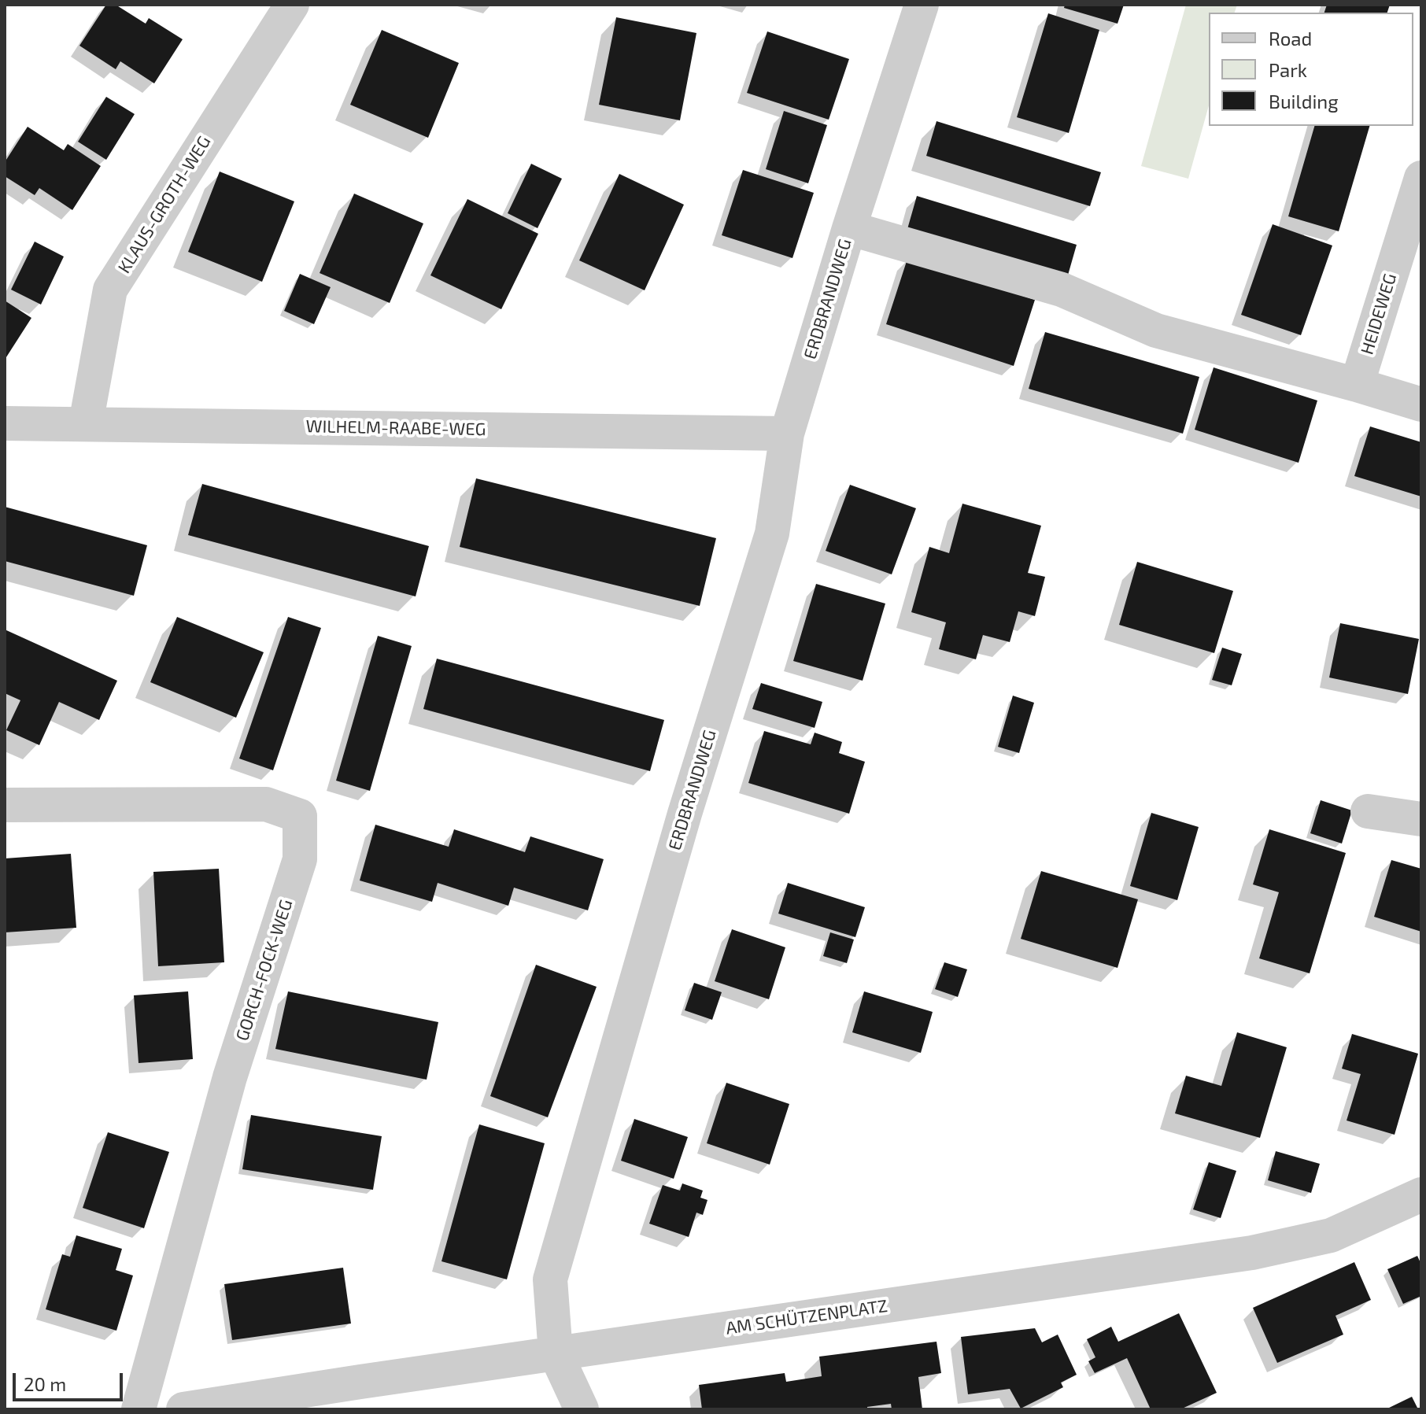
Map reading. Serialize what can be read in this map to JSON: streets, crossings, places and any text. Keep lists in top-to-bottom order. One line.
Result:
{"streets":{"street":["KLAUS-GROTH-WEG","ERDBRANDWEG","HEIDEWEG","WILHELM-RAABE-WEG","GORCH-FOCK-WEG","AM SCHÜTZENPLATZ"]},"crossings":[["KLAUS-GROTH-WEG","WILHELM-RAABE-WEG"],["ERDBRANDWEG","HEIDEWEG"],["ERDBRANDWEG","WILHELM-RAABE-WEG"],["ERDBRANDWEG","AM SCHÜTZENPLATZ"]],"legend":["Road","Park","Building"],"scale_bar":"20 m"}
